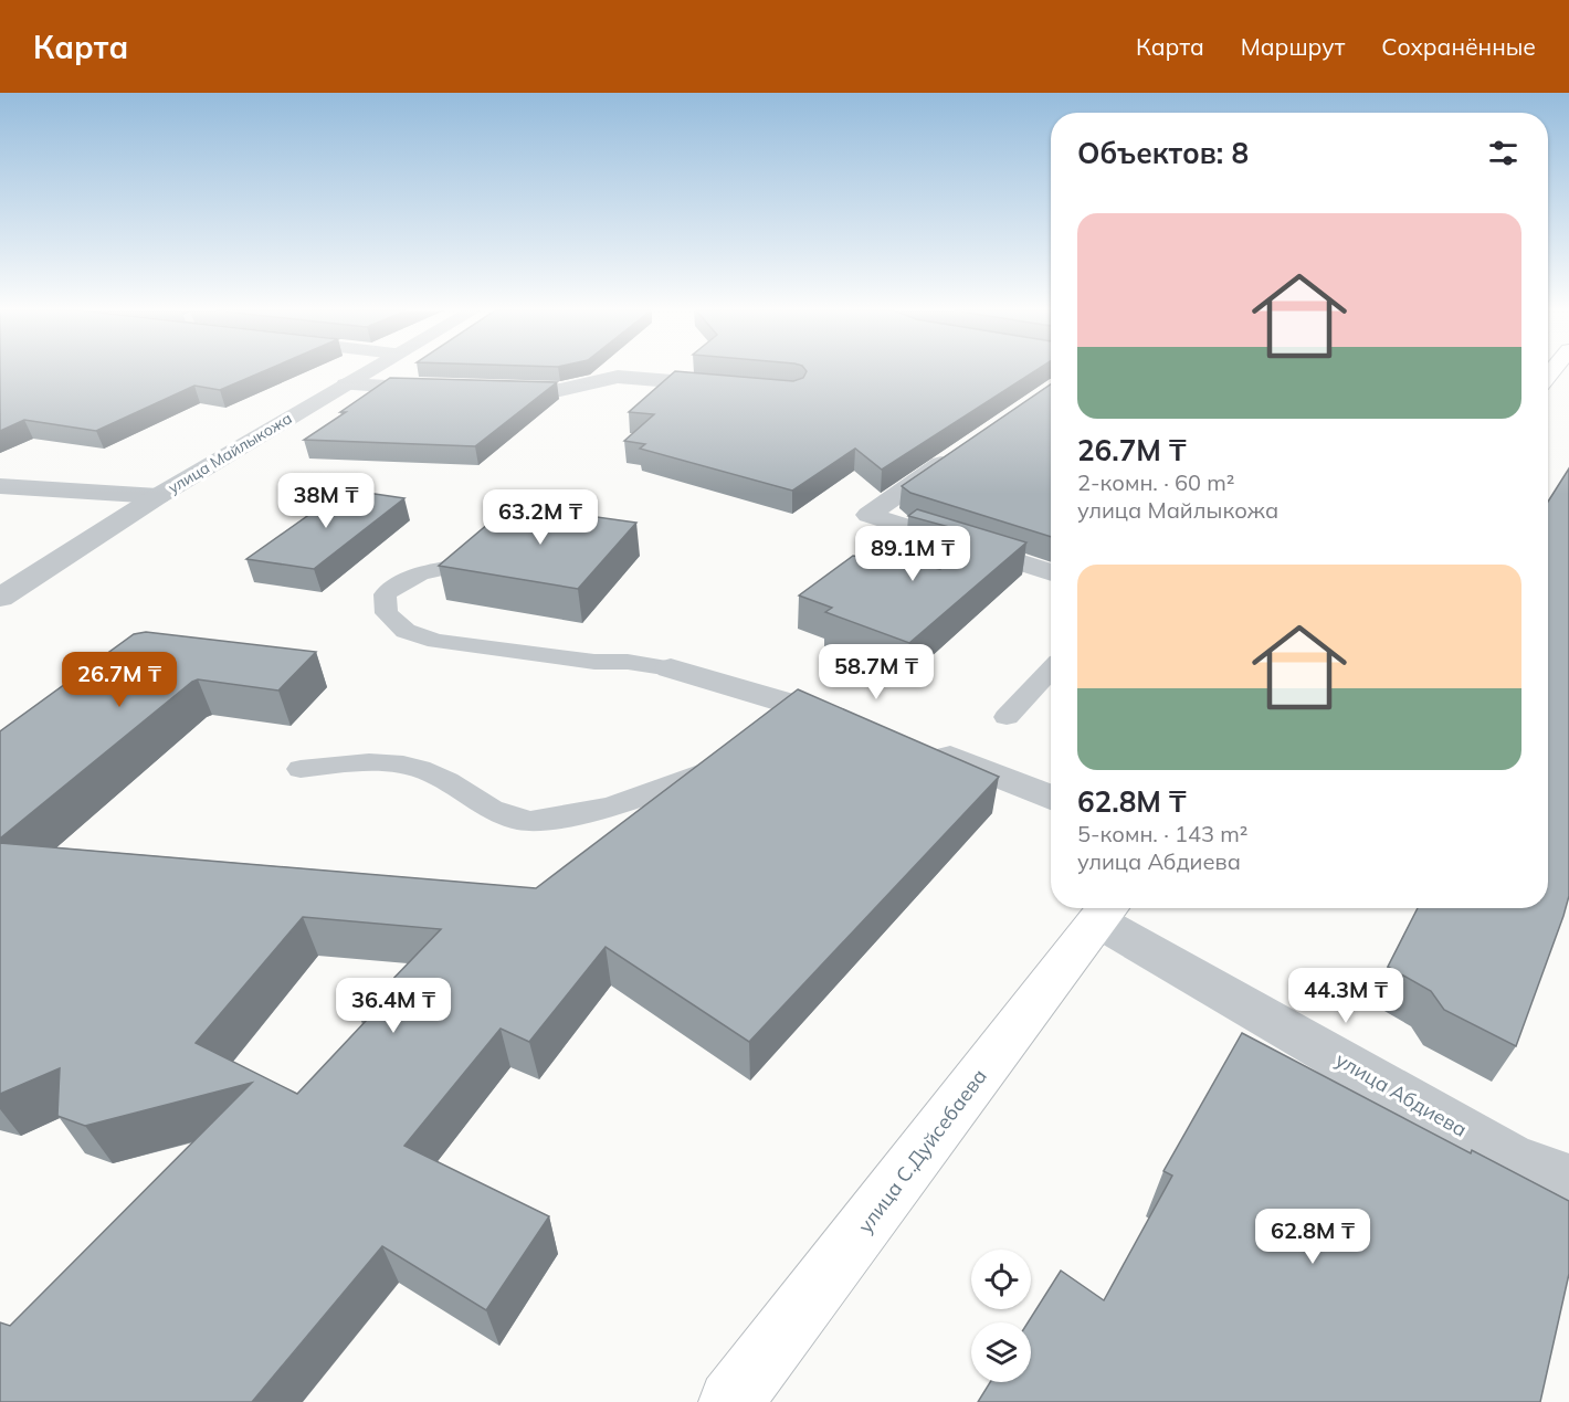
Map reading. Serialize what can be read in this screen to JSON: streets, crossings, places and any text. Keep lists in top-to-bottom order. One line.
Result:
{"streets":{"main road":["улица С.Дуйсебаева"],"street":["улица Майлыкожа","улица Абдиева"]},"crossings":[["улица Абдиева","улица С.Дуйсебаева"]],"page":{"header":"Карта","nav":["Карта","Маршрут","Сохранённые"],"heading":"Объектов: 8","list":[{"name":"26.7M ₸","note":"2-комн. · 60 m² · улица Майлыкожа"},{"name":"62.8M ₸","note":"5-комн. · 143 m² · улица Абдиева"}],"price":["38M ₸","63.2M ₸","89.1M ₸","58.7M ₸","26.7M ₸","44.3M ₸","36.4M ₸","62.8M ₸"]}}
